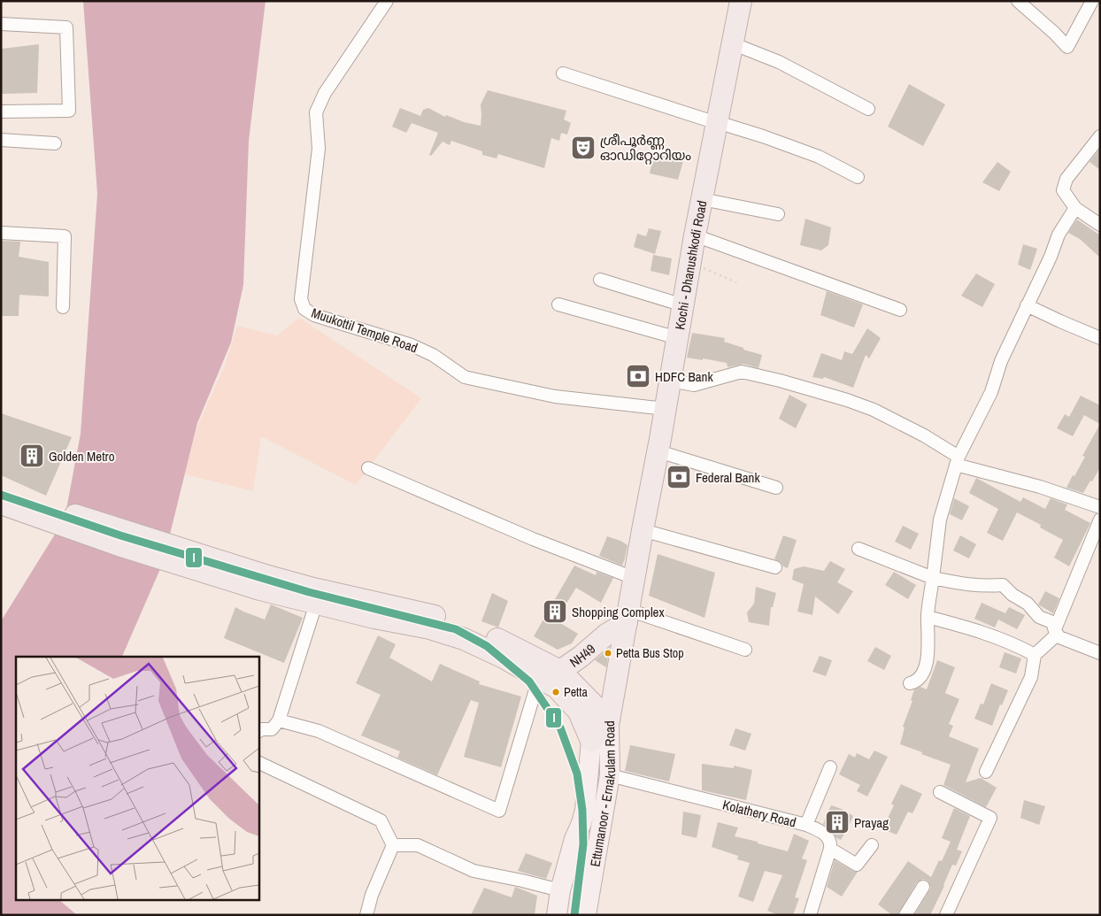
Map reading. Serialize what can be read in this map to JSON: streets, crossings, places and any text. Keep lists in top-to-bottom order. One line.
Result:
{"streets":{"highway":["Kochi - Dhanushkodi Road","NH49","Ettumanoor - Ernakulam Road"],"street":["Muukottil Temple Road","Kolathery Road"]},"crossings":[["Kochi - Dhanushkodi Road","Muukottil Temple Road"],["Kochi - Dhanushkodi Road","NH49"],["Kochi - Dhanushkodi Road","Ettumanoor - Ernakulam Road"],["NH49","Ettumanoor - Ernakulam Road"],["Ettumanoor - Ernakulam Road","Kolathery Road"]],"places":{"theatre":["ശ്രീപൂർണ്ണ ഓഡിറ്റോറിയം"],"bank":["HDFC Bank","Federal Bank"],"building":["Golden Metro","Shopping Complex","Prayag"],"other":["Petta Bus Stop","Petta"]},"lines":["transit line I"]}
